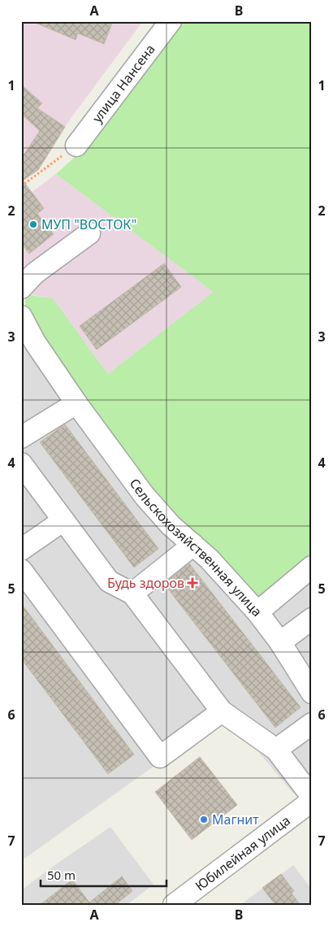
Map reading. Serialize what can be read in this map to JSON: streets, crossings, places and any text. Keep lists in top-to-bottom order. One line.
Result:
{"streets":{"street":["улица Нансена","Сельскохозяйственная улица","Юбилейная улица"]},"places":{"other":["МУП \"ВОСТОК\"","Магнит"],"health":["Будь здоров"]},"scale_bar":"50 m","grid":{"columns":["A","B"],"rows":["1","2","3","4","5","6","7"]}}
